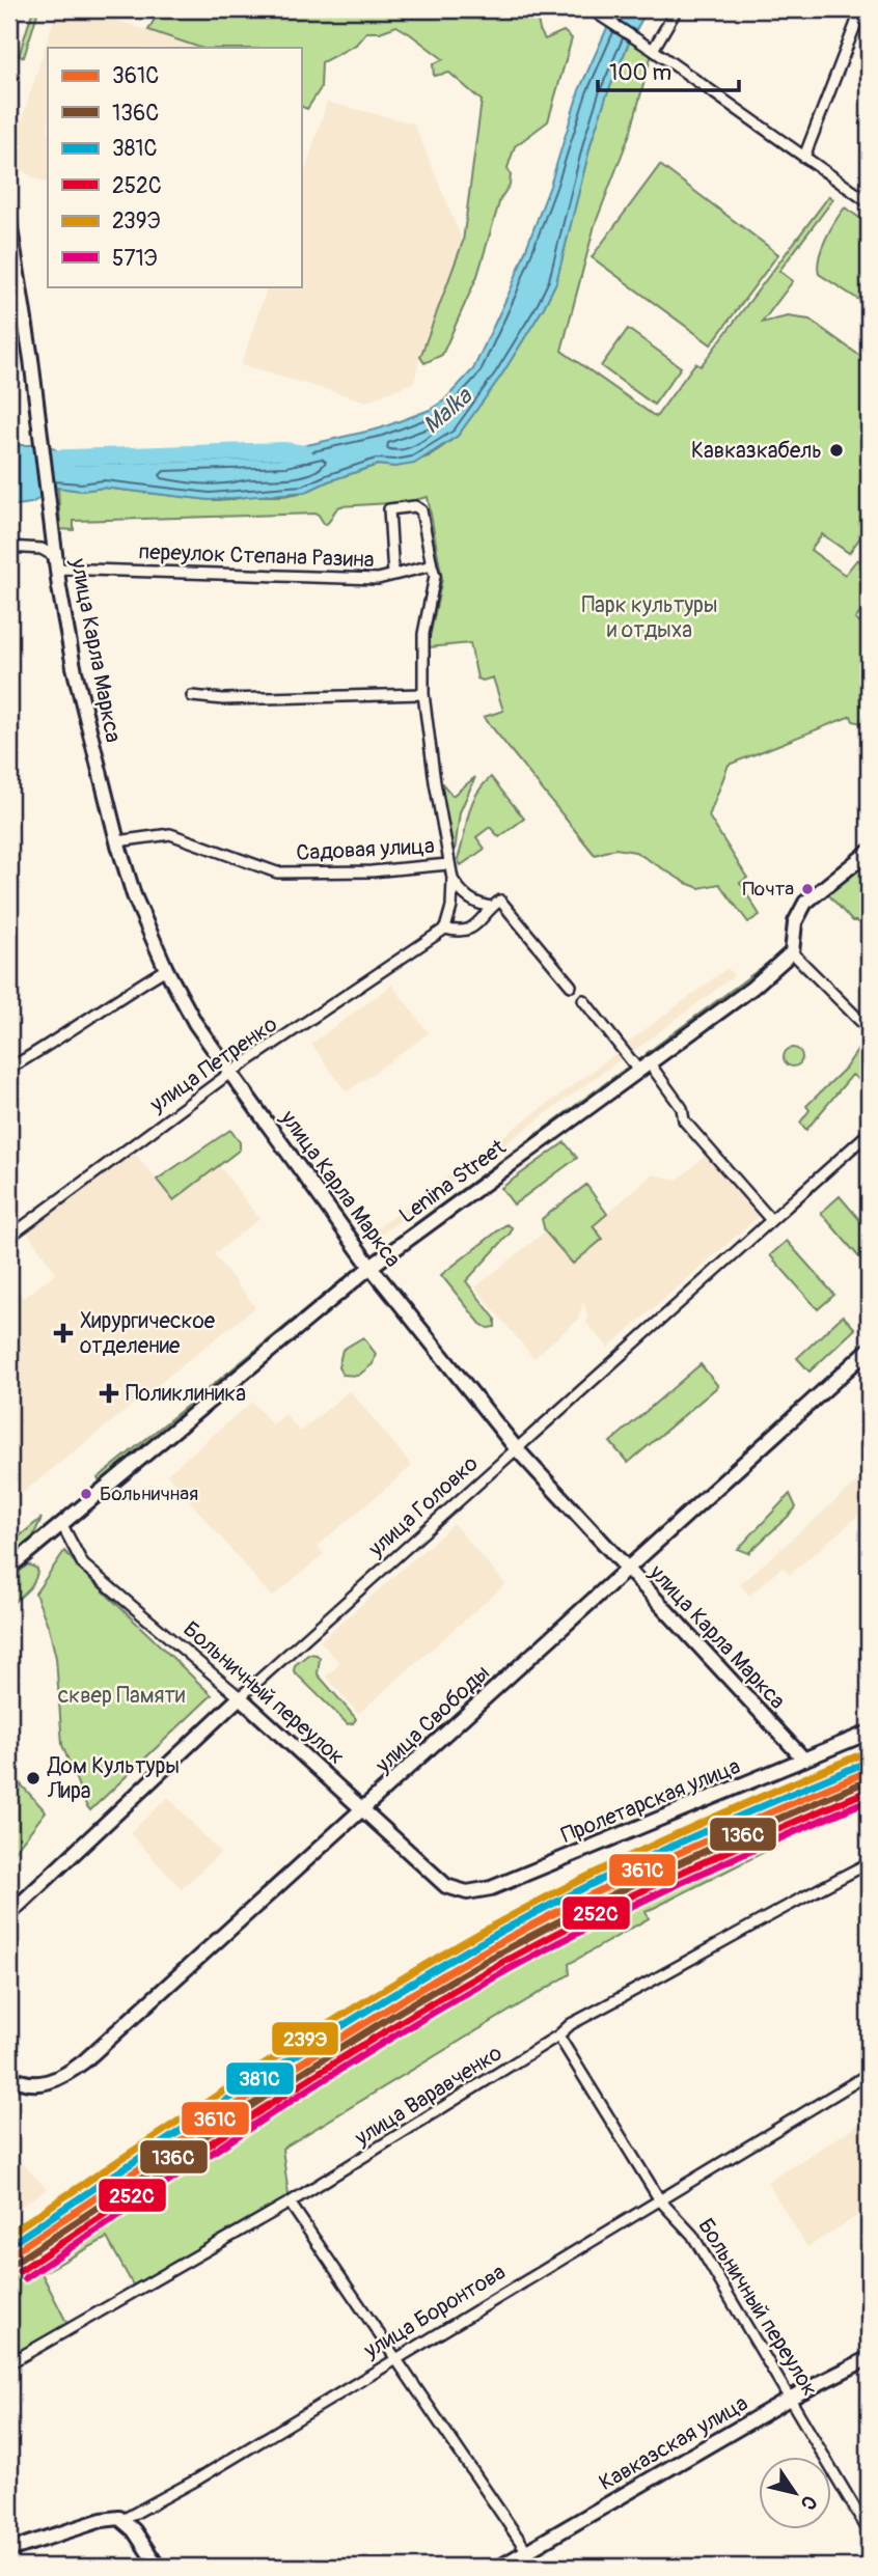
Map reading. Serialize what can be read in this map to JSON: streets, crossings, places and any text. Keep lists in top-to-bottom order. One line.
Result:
{"streets":{"street":["переулок Степана Разина","улица Карла Маркса","Садовая улица","улица Петренко","Lenina Street","улица Головко","Больничный переулок","улица Свободы","Пролетарская улица","улица Варавченко","улица Боронтова","Кавказская улица"]},"crossings":[["переулок Степана Разина","улица Карла Маркса"],["улица Карла Маркса","Садовая улица"],["улица Карла Маркса","улица Петренко"],["улица Карла Маркса","Lenina Street"],["улица Карла Маркса","улица Головко"],["улица Карла Маркса","улица Свободы"],["улица Карла Маркса","Пролетарская улица"],["Lenina Street","Больничный переулок"],["улица Головко","Больничный переулок"],["Больничный переулок","улица Свободы"],["Больничный переулок","Пролетарская улица"],["Больничный переулок","улица Варавченко"],["Больничный переулок","улица Боронтова"],["Больничный переулок","Кавказская улица"]],"water":["Malka"],"parks":["Парк культуры и отдыха","сквер Памяти"],"places":{"other":["Кавказкабель","Почта","Больничная","Дом Культуры Лира"],"health":["Хирургическое отделение","Поликлиника"]},"lines":["transit line 239Э","transit line 381С","transit line 361С","transit line 136С","transit line 252С","transit line 571Э"],"legend":["361С","136С","381С","252С","239Э","571Э"],"scale_bar":"100 m","north":"bottom right"}
